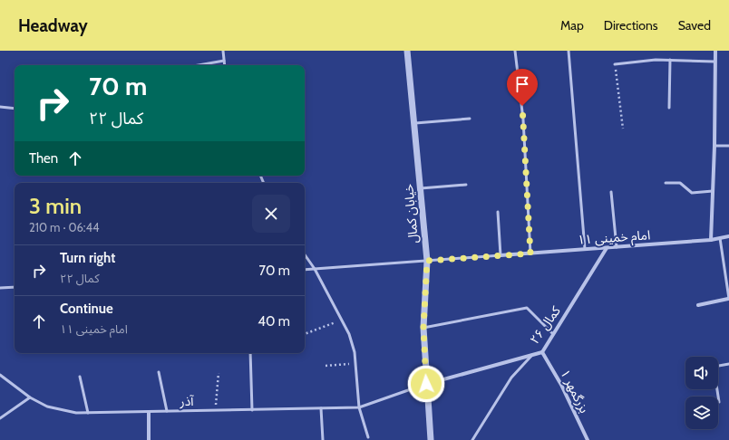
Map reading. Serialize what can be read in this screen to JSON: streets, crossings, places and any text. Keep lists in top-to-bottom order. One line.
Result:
{"streets":{"street":["خیابان کمال","امام خمینی ۱۱","کمال ۲۶","بزرگمهر ۱"],"lane":["آذر"]},"crossings":[["خیابان کمال","کمال ۲۶"],["خیابان کمال","آذر"],["امام خمینی ۱۱","کمال ۲۶"],["کمال ۲۶","بزرگمهر ۱"],["کمال ۲۶","آذر"]],"page":{"header":"Headway","nav":["Map","Directions","Saved"],"turn":["70 m","کمال ۲۲"],"then":"Then","heading":["3 min","210 m · 06:44"],"list":[{"name":"Turn right","note":"کمال ۲۲","value":"70 m"},{"name":"Continue","note":"امام خمینی ۱۱","value":"40 m"}]}}
